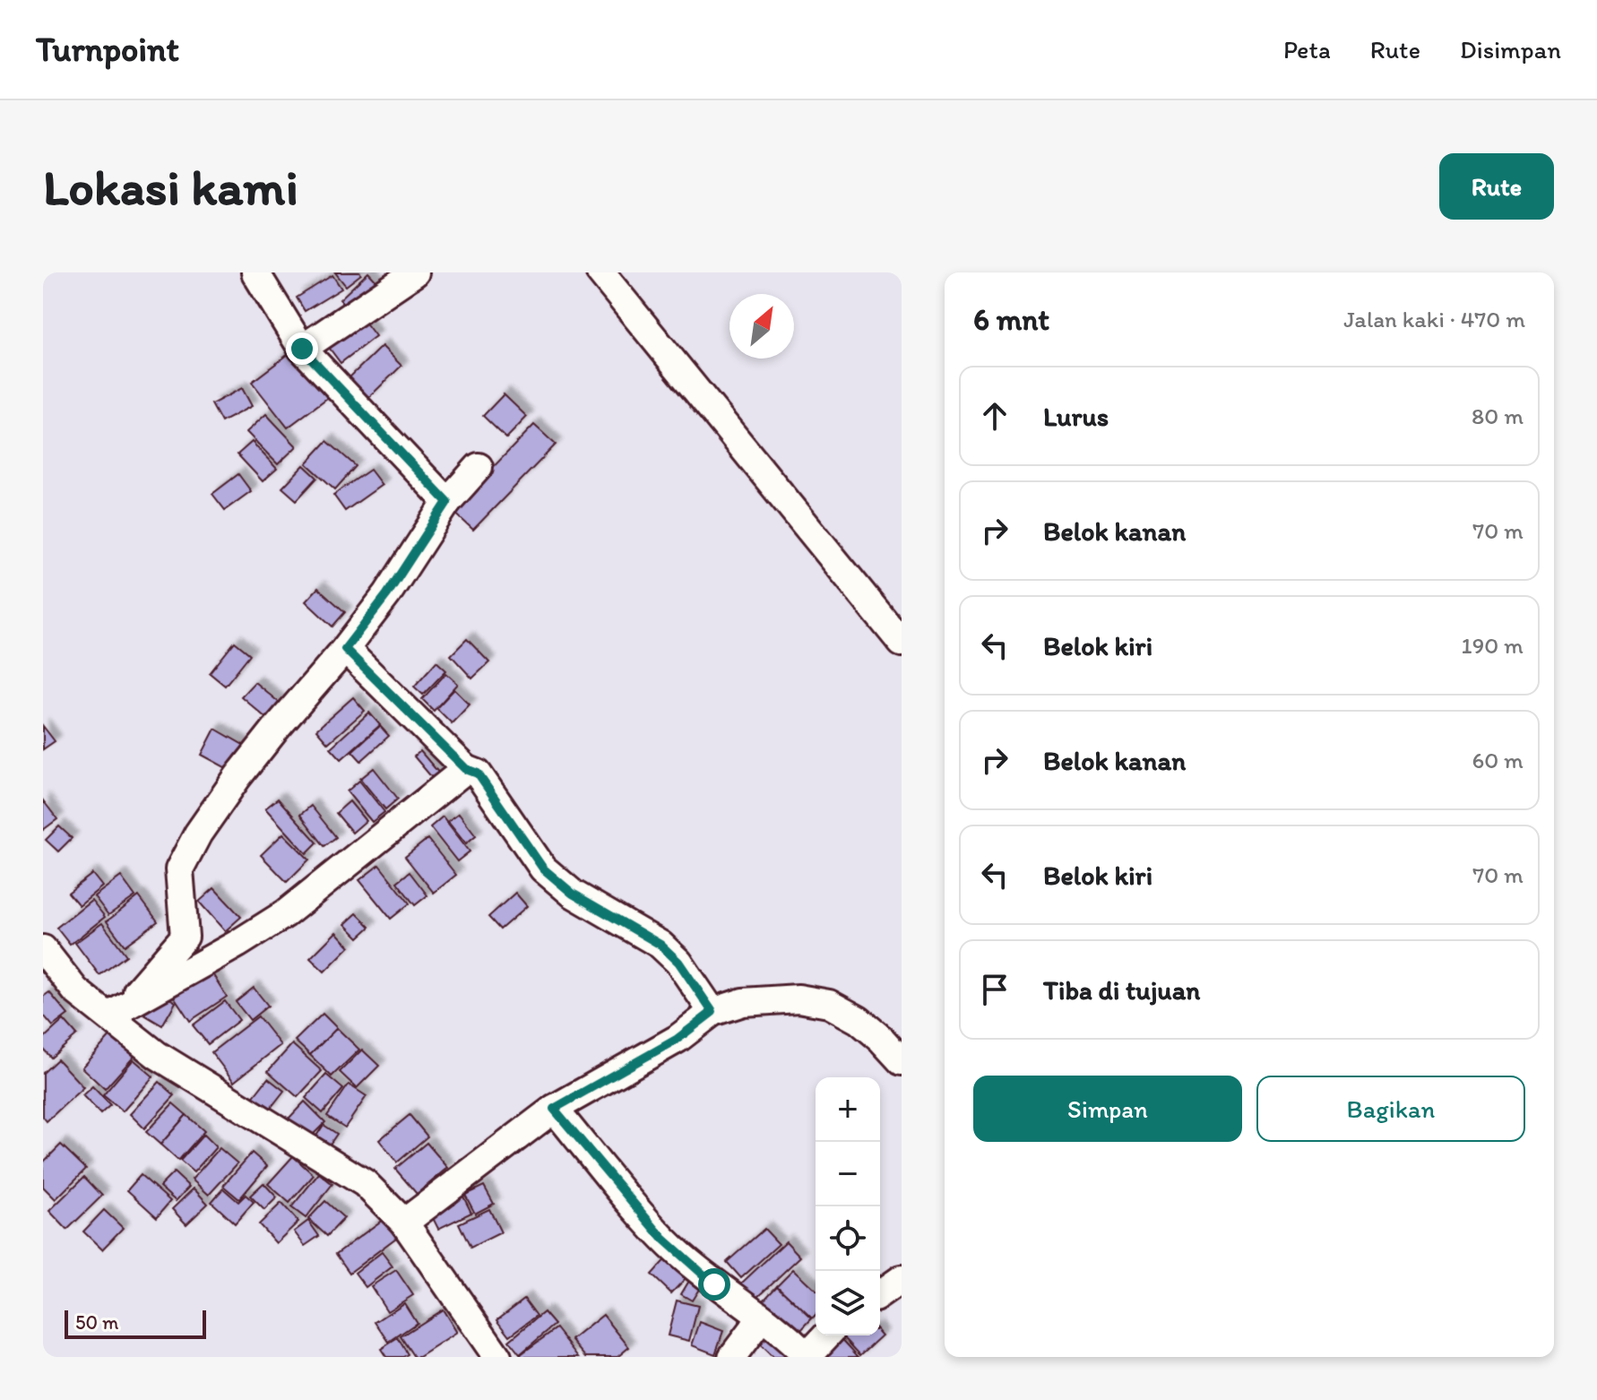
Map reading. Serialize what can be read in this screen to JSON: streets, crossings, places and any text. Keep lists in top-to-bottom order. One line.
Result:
{"scale_bar":"50 m","north":"top right","page":{"header":"Turnpoint","nav":["Peta","Rute","Disimpan"],"buttons":["Rute",["Simpan","Bagikan"]],"title":"Lokasi kami","heading":["6 mnt","Jalan kaki · 470 m"],"list":[["Lurus","80 m"],["Belok kanan","70 m"],["Belok kiri","190 m"],["Belok kanan","60 m"],["Belok kiri","70 m"],"Tiba di tujuan"],"map_buttons":["+","−"],"scale":"50 m"}}
